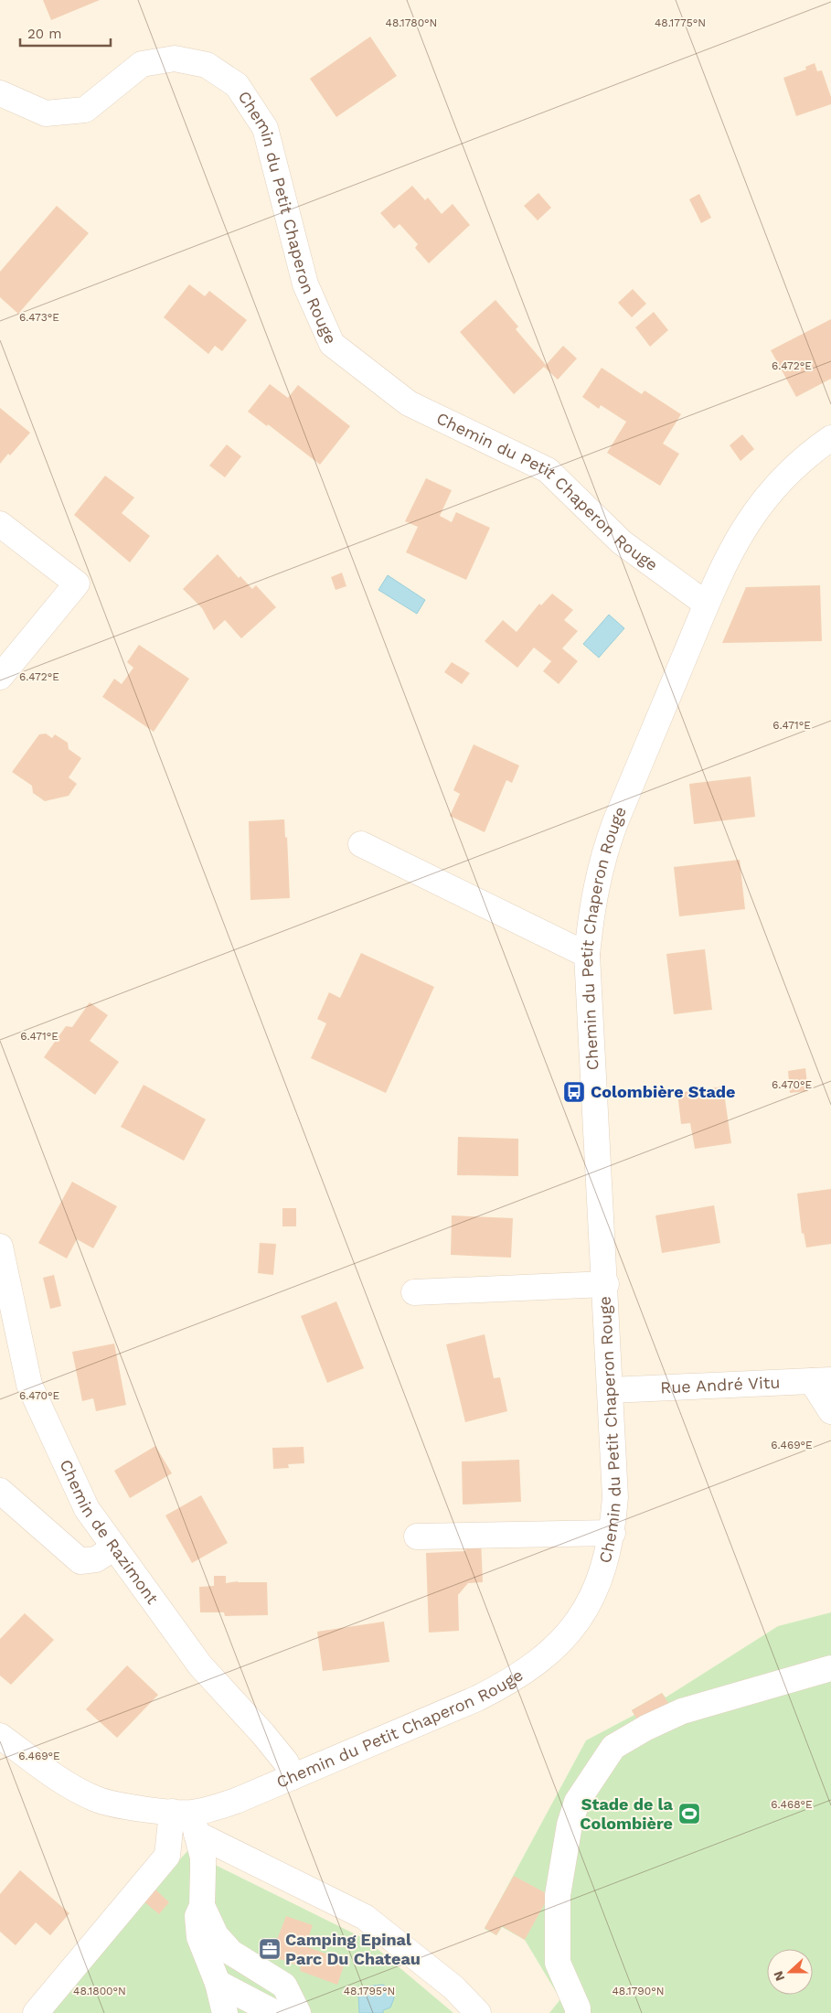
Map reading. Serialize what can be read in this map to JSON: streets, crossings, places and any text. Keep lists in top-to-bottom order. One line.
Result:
{"streets":{"street":["Chemin du Petit Chaperon Rouge","Rue André Vitu","Chemin de Razimont"]},"crossings":[["Chemin du Petit Chaperon Rouge","Rue André Vitu"],["Chemin du Petit Chaperon Rouge","Chemin de Razimont"]],"places":{"bus stop":["Colombière Stade"],"sports":["Stade de la Colombière"],"office":["Camping Epinal Parc Du Chateau"]},"scale_bar":"20 m","north":"left","coordinates":["48.1780°N","48.1775°N","6.473°E","6.472°E","6.471°E","6.470°E","6.469°E","6.468°E","48.1800°N","48.1795°N","48.1790°N"]}
